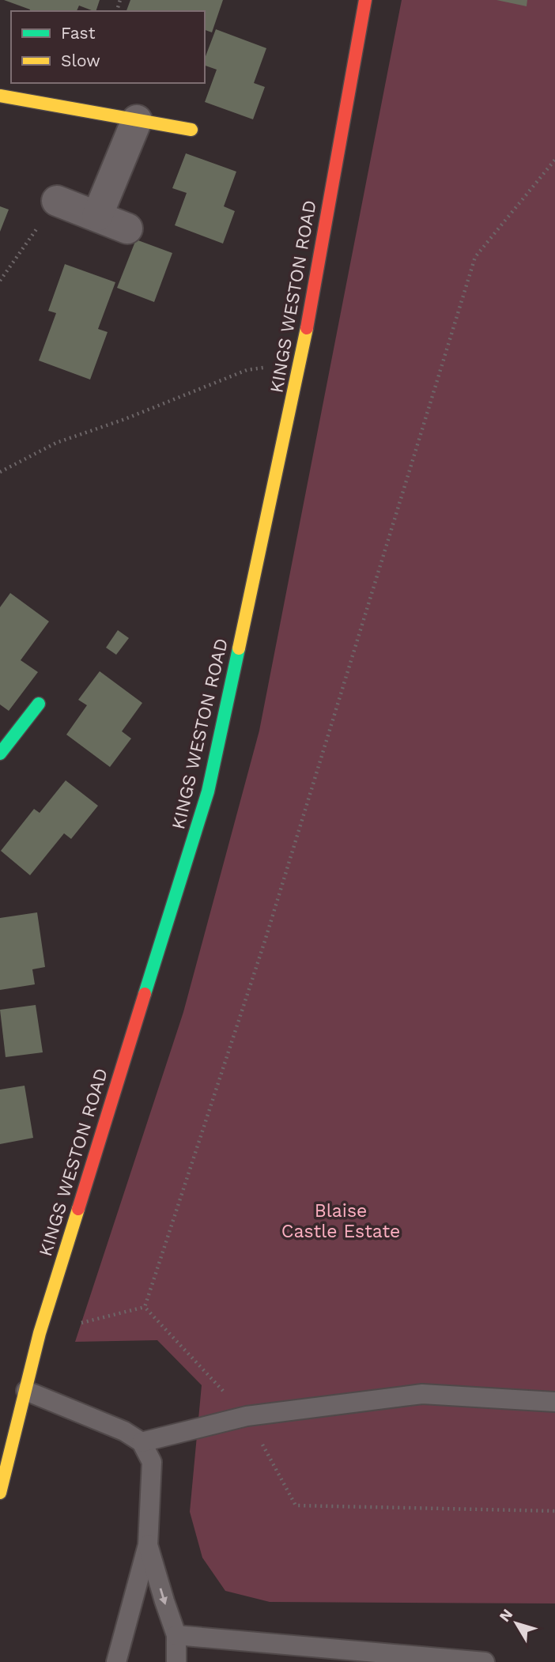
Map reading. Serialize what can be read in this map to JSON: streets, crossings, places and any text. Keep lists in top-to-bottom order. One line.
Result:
{"streets":{"main road":["KINGS WESTON ROAD"]},"parks":["Blaise Castle Estate"],"legend":["Fast","Slow"],"north":"top left"}
